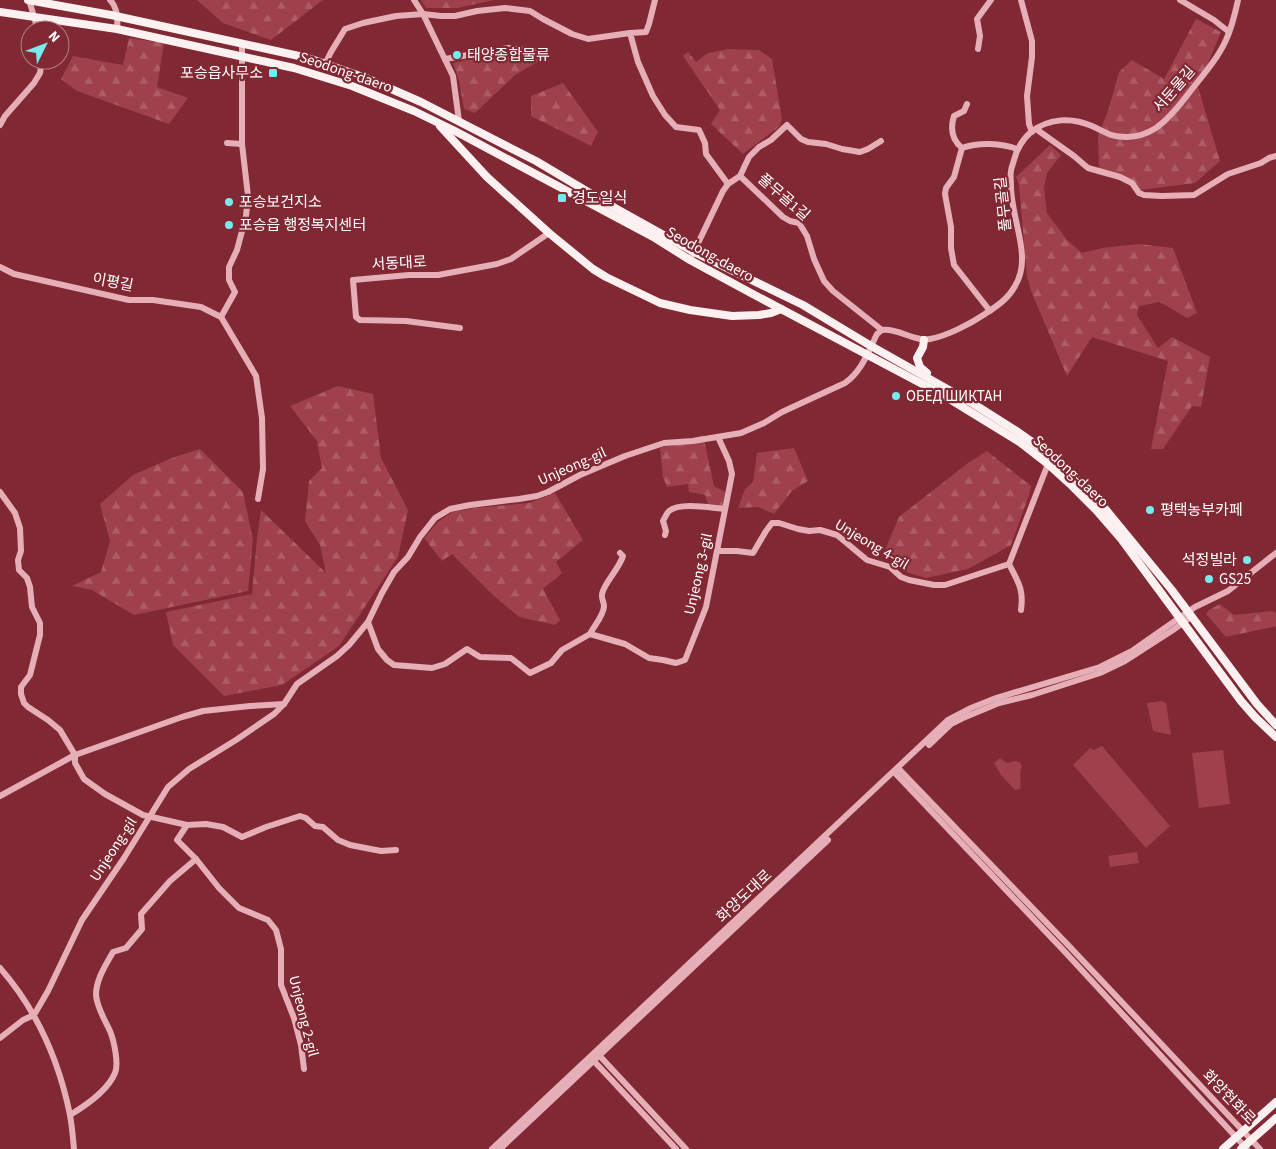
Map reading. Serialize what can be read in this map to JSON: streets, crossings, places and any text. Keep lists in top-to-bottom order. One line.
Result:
{"streets":{"main road":["Seodong-daero"],"street":["서둔물길","풀무골1길","풀무골길","서동대로","이평길","Unjeong-gil","Unjeong 4-gil","Unjeong 3-gil","화양도대로","Unjeong 2-gil","화양현화로"]},"crossings":[["Seodong-daero","풀무골1길"],["Seodong-daero","Unjeong-gil"],["Seodong-daero","화양도대로"],["서둔물길","풀무골길"],["Unjeong-gil","Unjeong 3-gil"],["Unjeong 4-gil","Unjeong 3-gil"],["화양도대로","화양현화로"]],"places":{"other":["태양종합물류","포승보건지소","포승읍 행정복지센터","ОБЕД ШИКТАН","평택농부카페","석정빌라","GS25"],"transit":["포승읍사무소","경도일식"]},"north":"top right"}
